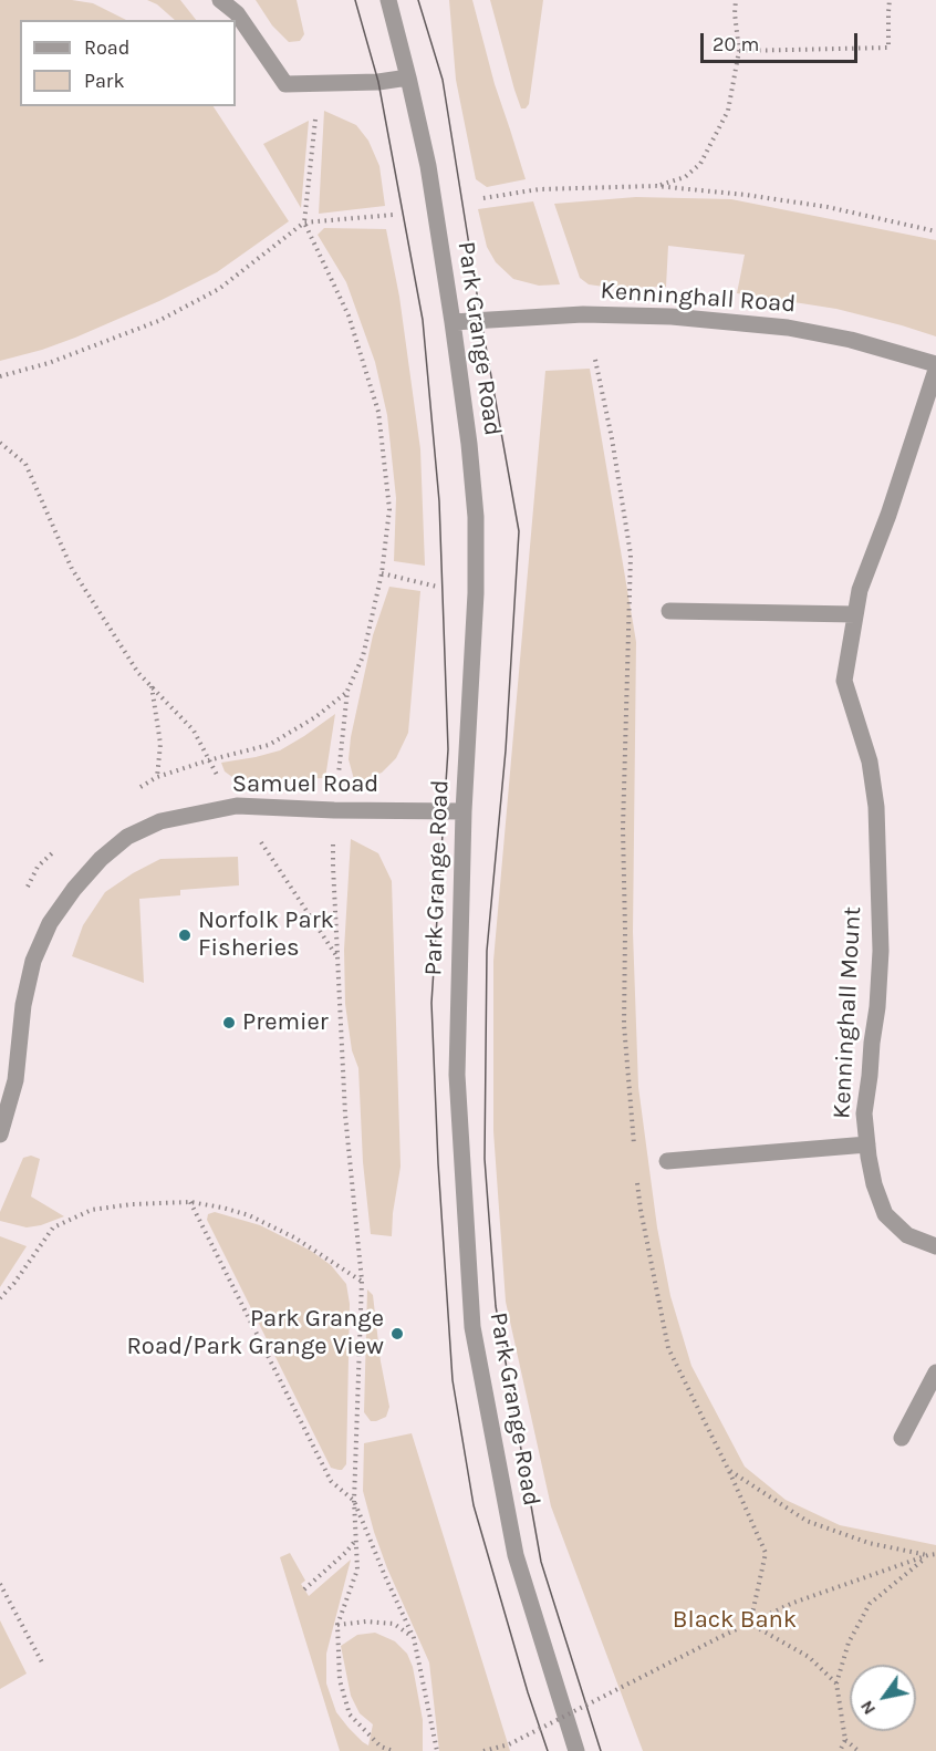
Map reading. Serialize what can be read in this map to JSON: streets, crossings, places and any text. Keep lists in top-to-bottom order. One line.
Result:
{"streets":{"street":["Kenninghall Road","Park Grange Road","Samuel Road","Kenninghall Mount"]},"crossings":[["Kenninghall Road","Park Grange Road"],["Park Grange Road","Samuel Road"]],"parks":["Black Bank"],"places":["Norfolk Park Fisheries","Premier","Park Grange Road/Park Grange View"],"legend":["Road","Park"],"scale_bar":"20 m","north":"bottom left"}
